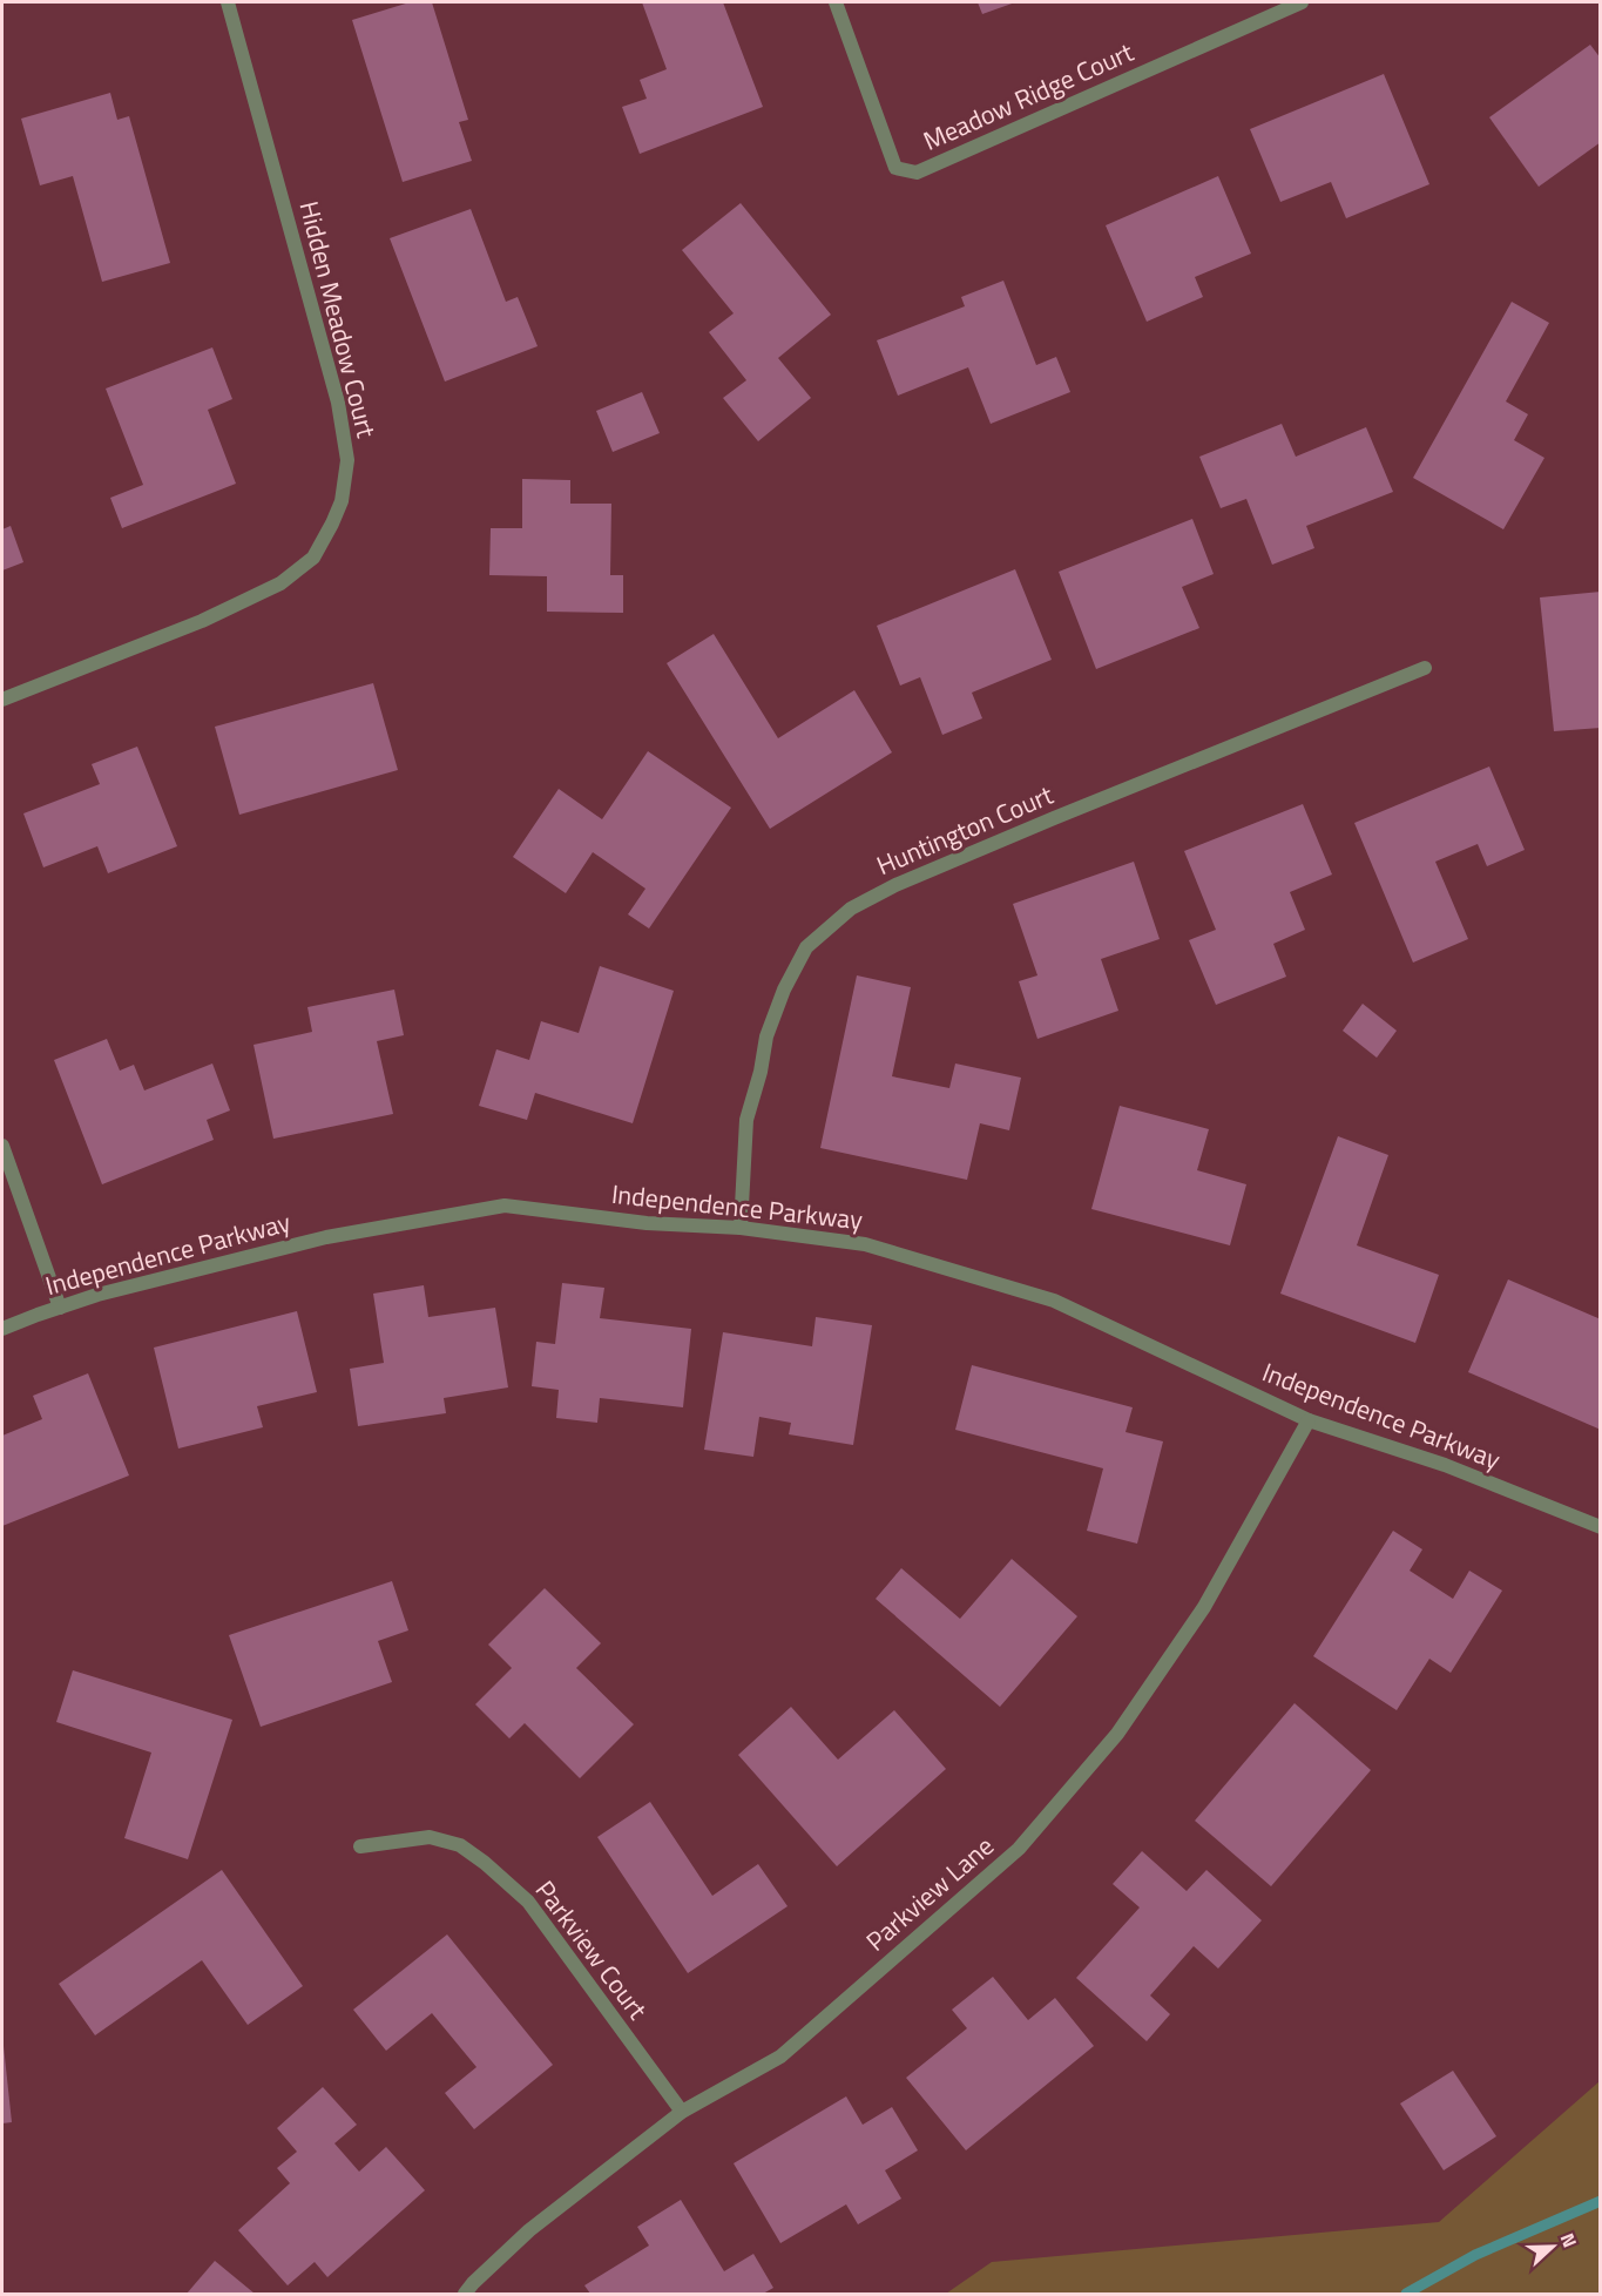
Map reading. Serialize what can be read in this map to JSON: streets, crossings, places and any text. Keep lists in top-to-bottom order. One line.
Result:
{"streets":{"street":["Meadow Ridge Court","Hidden Meadow Court","Huntington Court","Independence Parkway","Parkview Lane","Parkview Court"]},"crossings":[["Huntington Court","Independence Parkway"],["Independence Parkway","Parkview Lane"],["Parkview Lane","Parkview Court"]],"north":"right"}
